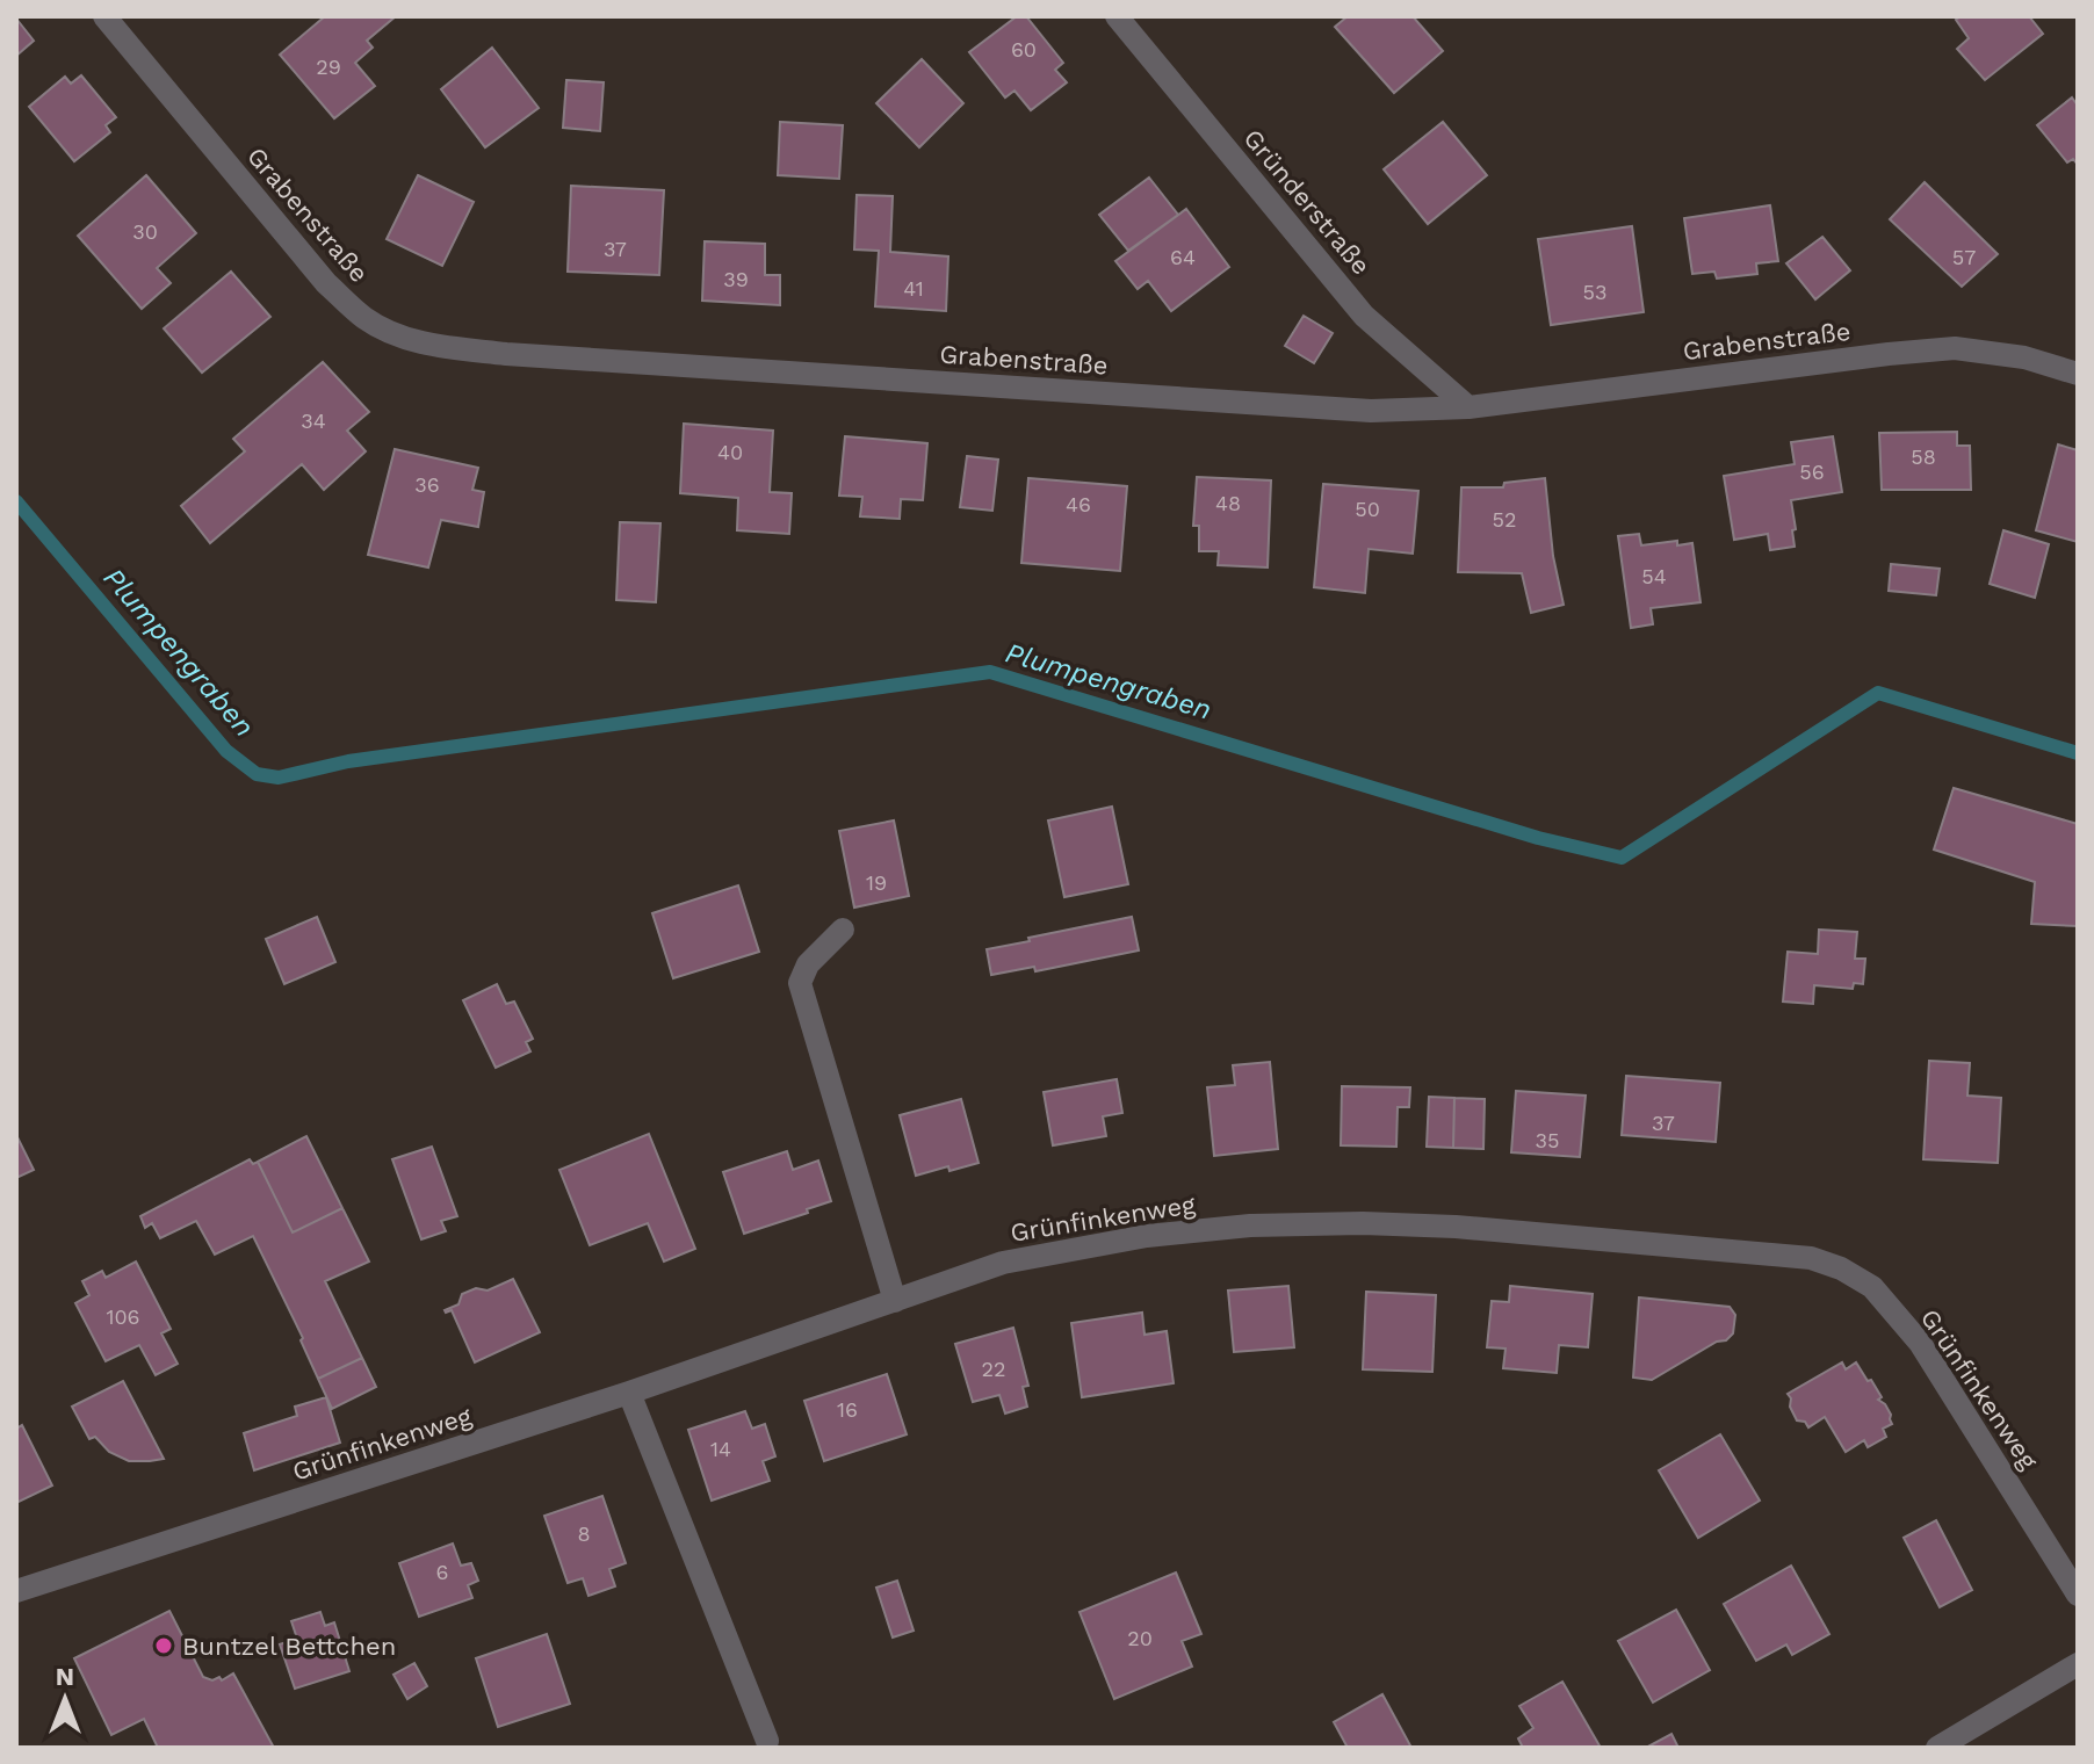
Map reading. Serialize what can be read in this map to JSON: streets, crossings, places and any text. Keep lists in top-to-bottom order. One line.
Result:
{"streets":{"street":["Gründerstraße","Grabenstraße","Grünfinkenweg"]},"crossings":[["Gründerstraße","Grabenstraße"]],"water":["Plumpengraben"],"places":["Buntzel Bettchen"],"house_numbers":["60","29","30","37","64","57","39","41","53","34","40","58","56","36","48","46","50","52","54","19","37","35","106","22","16","14","8","6","20"],"north":"top"}
